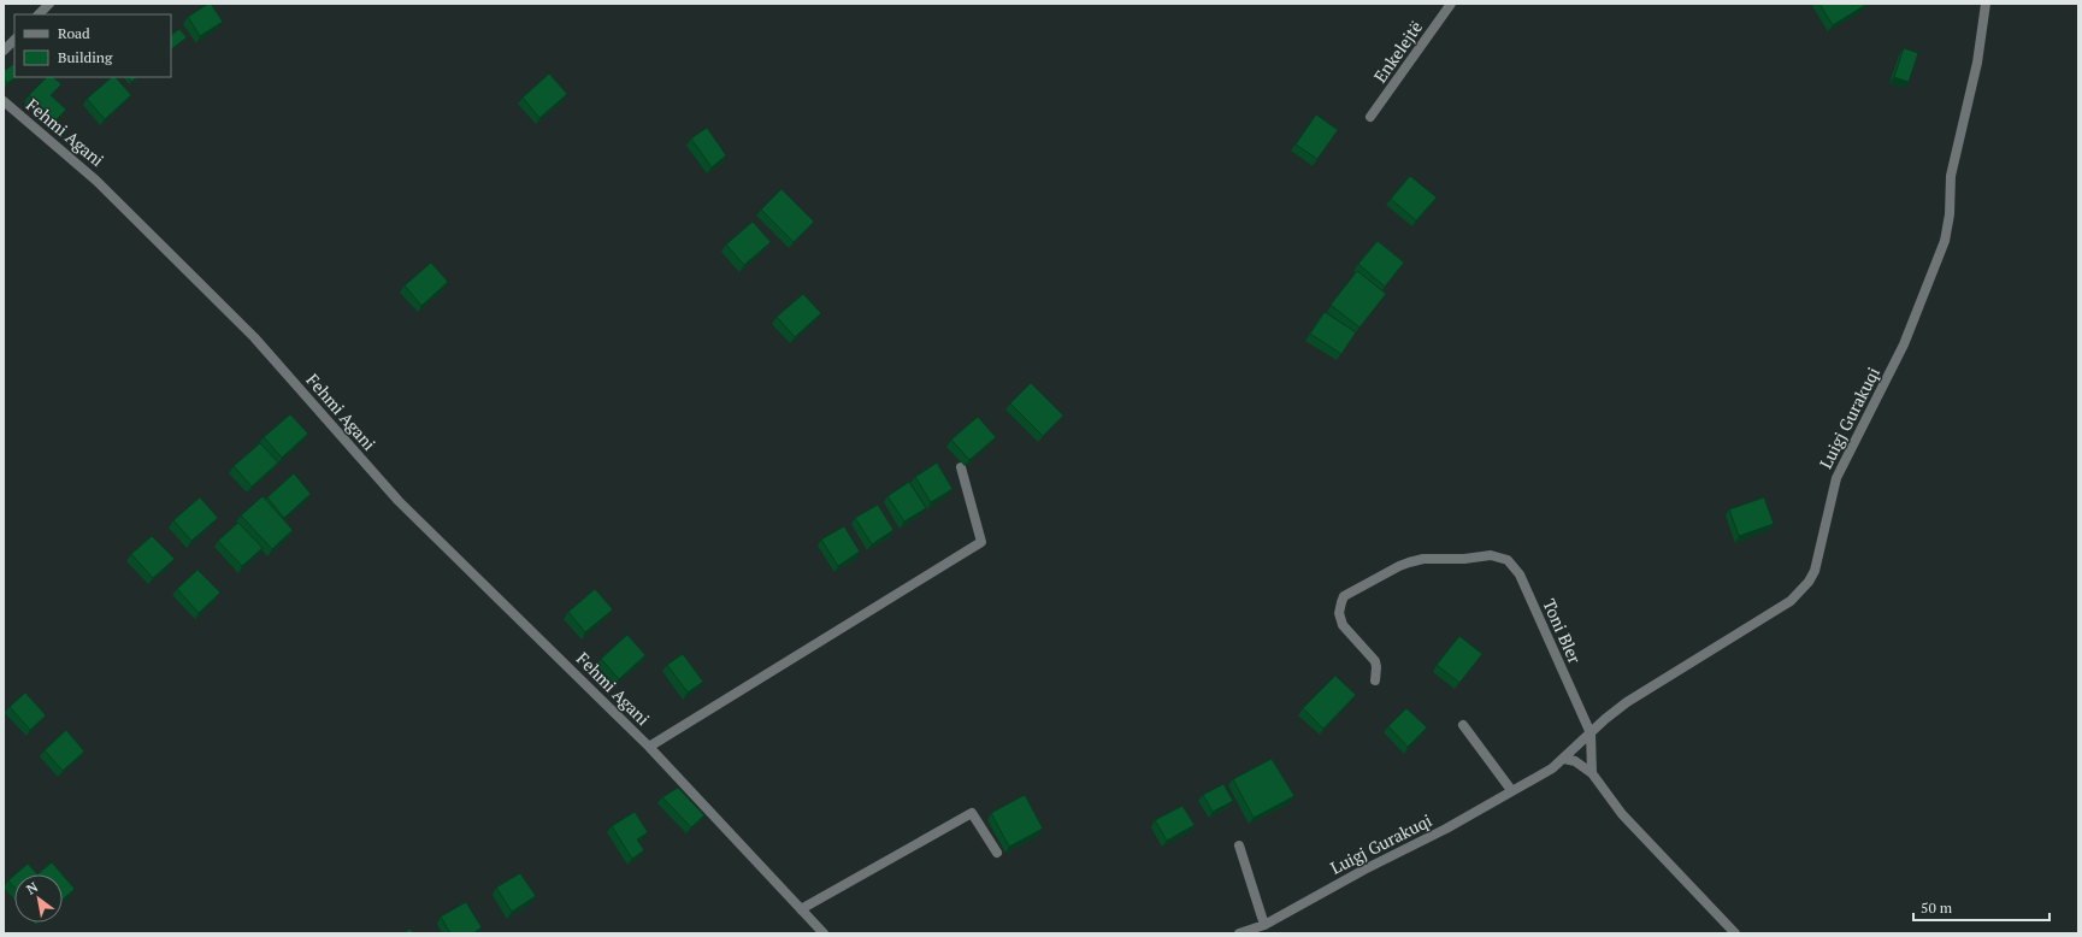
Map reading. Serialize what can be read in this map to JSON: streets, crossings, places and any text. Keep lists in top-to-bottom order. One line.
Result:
{"streets":{"street":["Enkelejtë","Fehmi Agani","Luigj Gurakuqi","Toni Bler"]},"crossings":[["Luigj Gurakuqi","Toni Bler"]],"legend":["Road","Building"],"scale_bar":"50 m","north":"top left"}
